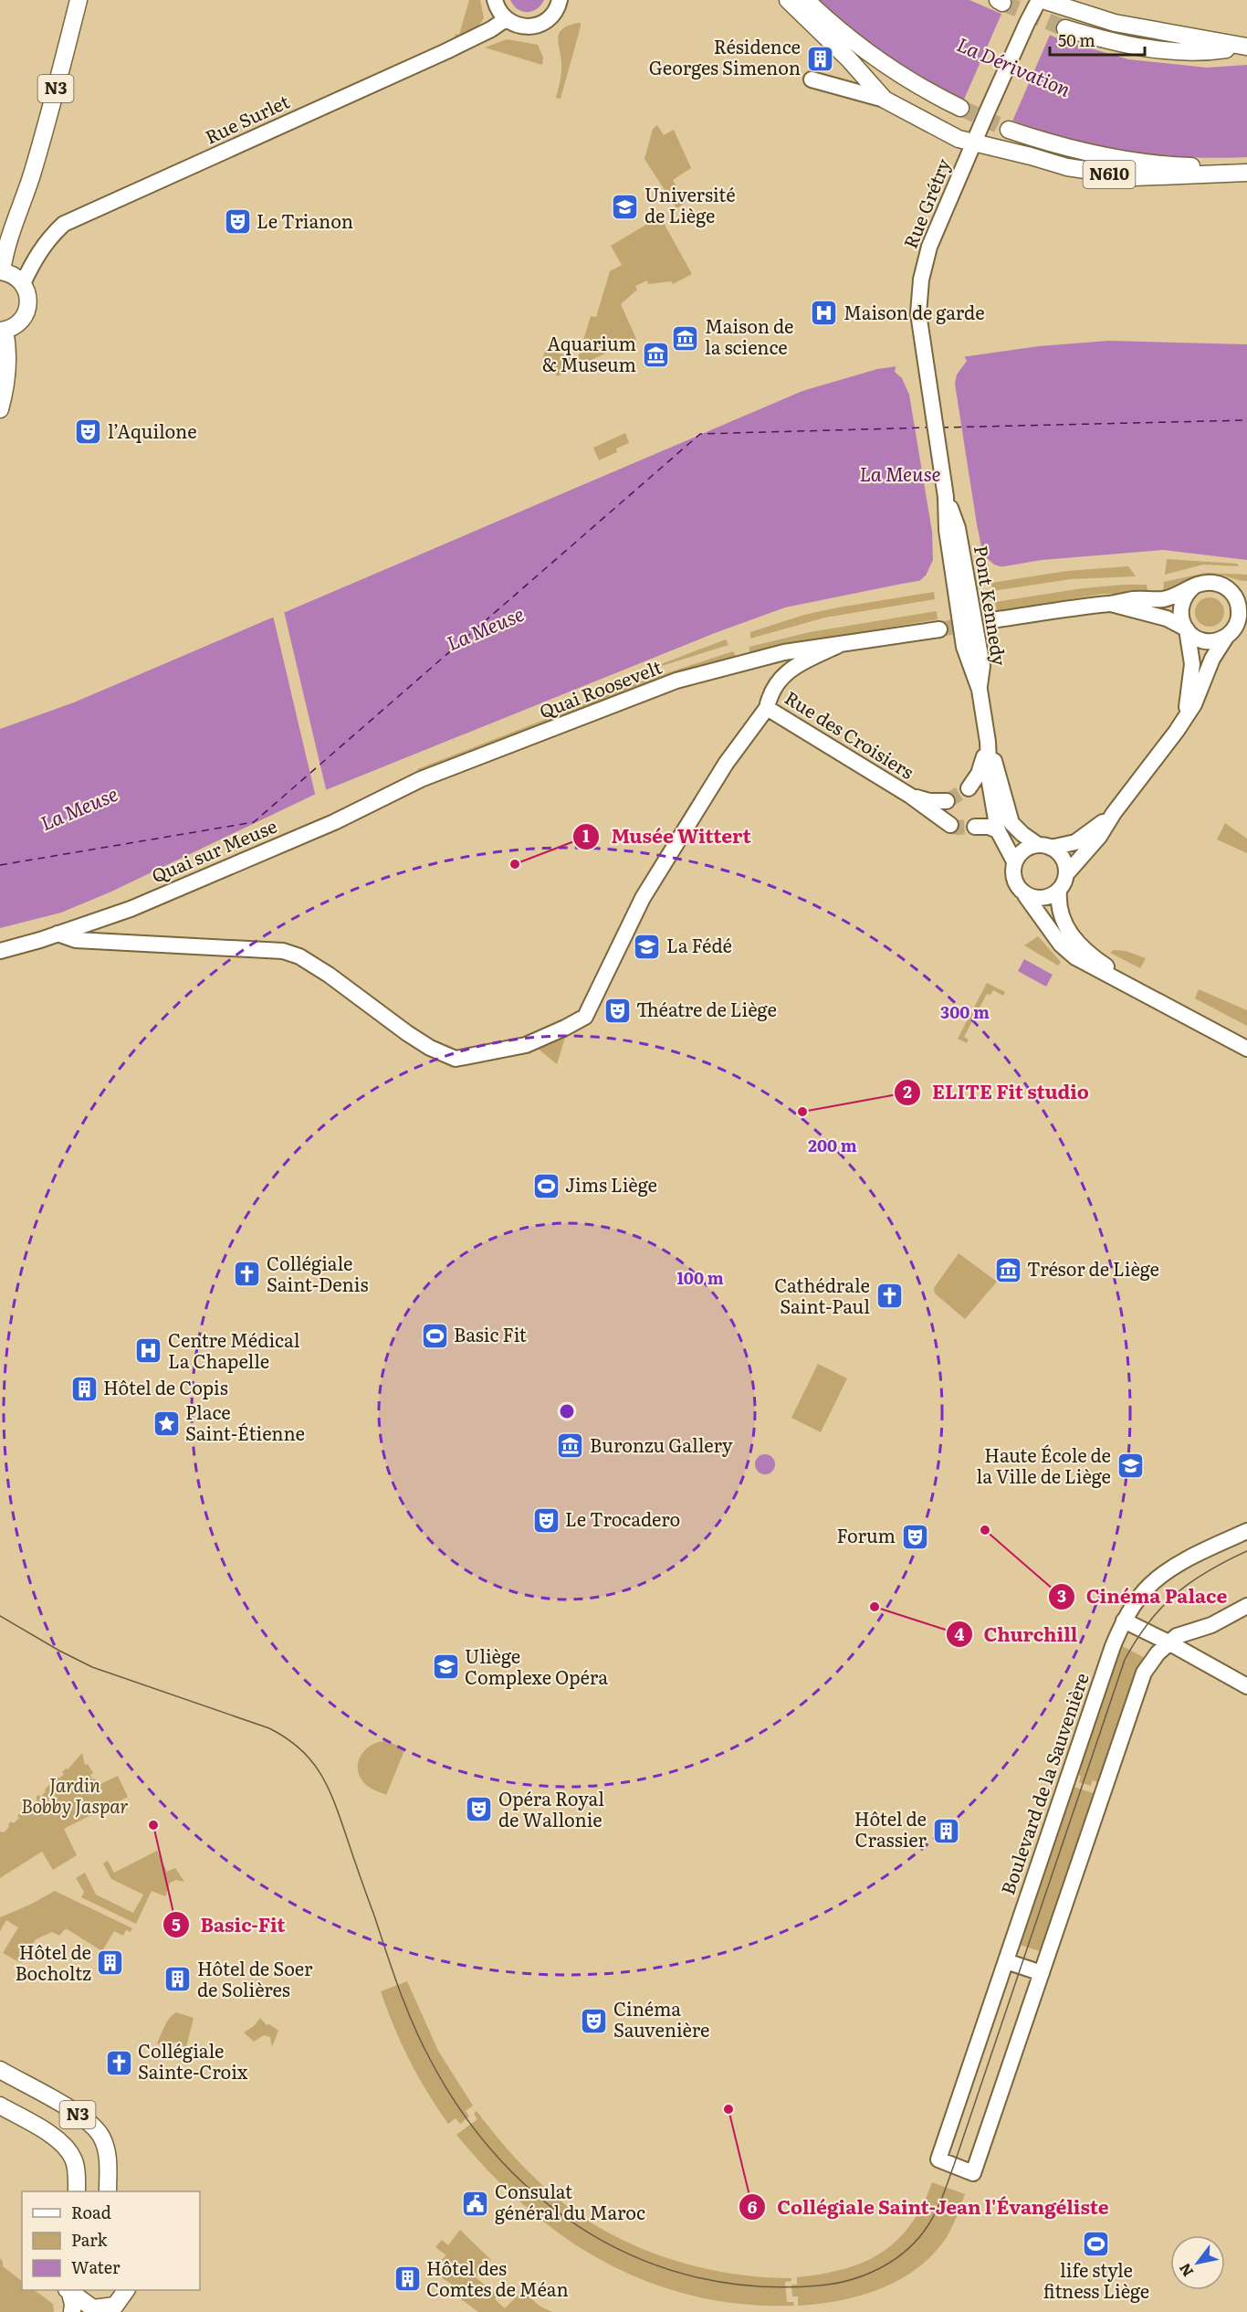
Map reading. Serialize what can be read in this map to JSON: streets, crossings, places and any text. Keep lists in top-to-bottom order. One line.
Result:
{"streets":{"main road":["N3","N610"],"street":["Rue Surlet","Rue Grétry","Pont Kennedy","Quai Roosevelt","Rue des Croisiers","Quai sur Meuse","Boulevard de la Sauvenière"]},"crossings":[["N610","Rue Grétry"],["Rue Grétry","Pont Kennedy"],["Quai Roosevelt","Quai sur Meuse"]],"water":["La Dérivation","La Meuse"],"parks":["Jardin Bobby Jaspar"],"places":{"building":["Résidence Georges Simenon","Hôtel de Copis","Hôtel de Crassier","Hôtel de Bocholtz","Hôtel de Soer de Solières","Hôtel des Comtes de Méan"],"school or university":["Université de Liège","La Fédé","Haute École de la Ville de Liège","Uliège Complexe Opéra"],"theatre":["Le Trianon","l’Aquilone","Théatre de Liège","Le Trocadero","Forum","Opéra Royal de Wallonie","Cinéma Sauvenière"],"hospital":["Maison de garde","Centre Médical La Chapelle"],"museum":["Maison de la science","Aquarium & Museum","Trésor de Liège","Buronzu Gallery"],"other":["Musée Wittert","ELITE Fit studio","Cinéma Palace","Churchill","Basic-Fit","Collégiale Saint-Jean l'Évangéliste"],"sports":["Jims Liège","Basic Fit","life style fitness Liège"],"church":["Collégiale Saint-Denis","Cathédrale Saint-Paul","Collégiale Sainte-Croix"],"place":["Place Saint-Étienne"],"public building":["Consulat général du Maroc"]},"legend":["Road","Park","Water"],"scale_bar":"50 m","north":"bottom left","rings":["300 m","200 m","100 m"]}
